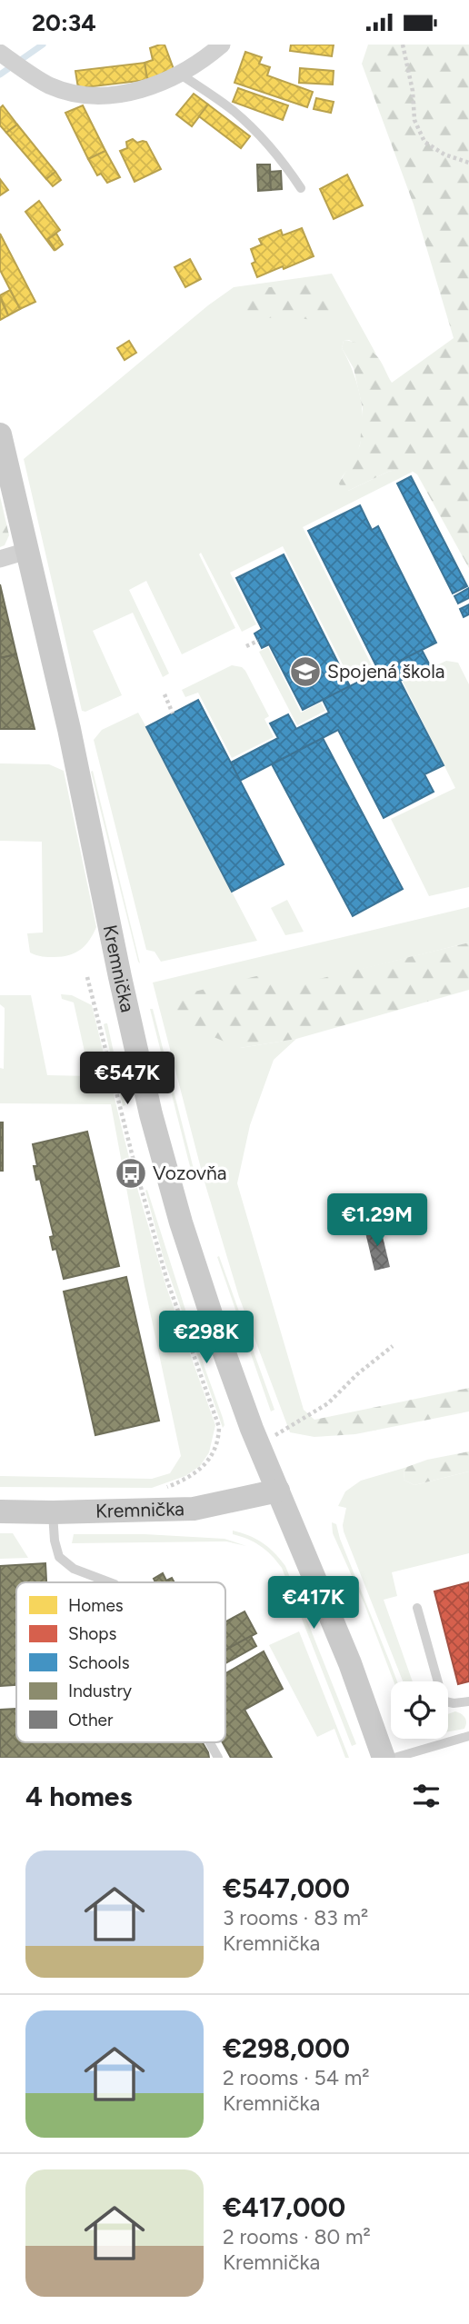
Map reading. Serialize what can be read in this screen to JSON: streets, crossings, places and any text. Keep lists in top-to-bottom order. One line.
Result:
{"streets":{"main road":["Kremnička"]},"places":{"school or university":["Spojená škola"],"bus stop":["Vozovňa"]},"legend":["Homes","Shops","Schools","Industry","Other"],"page":{"status":"20:34","price":["€547K","€1.29M","€298K","€417K"],"heading":"4 homes","list":[{"name":"€547,000","note":"3 rooms · 83 m² · Kremnička"},{"name":"€298,000","note":"2 rooms · 54 m² · Kremnička"},{"name":"€417,000","note":"2 rooms · 80 m² · Kremnička"}]}}
